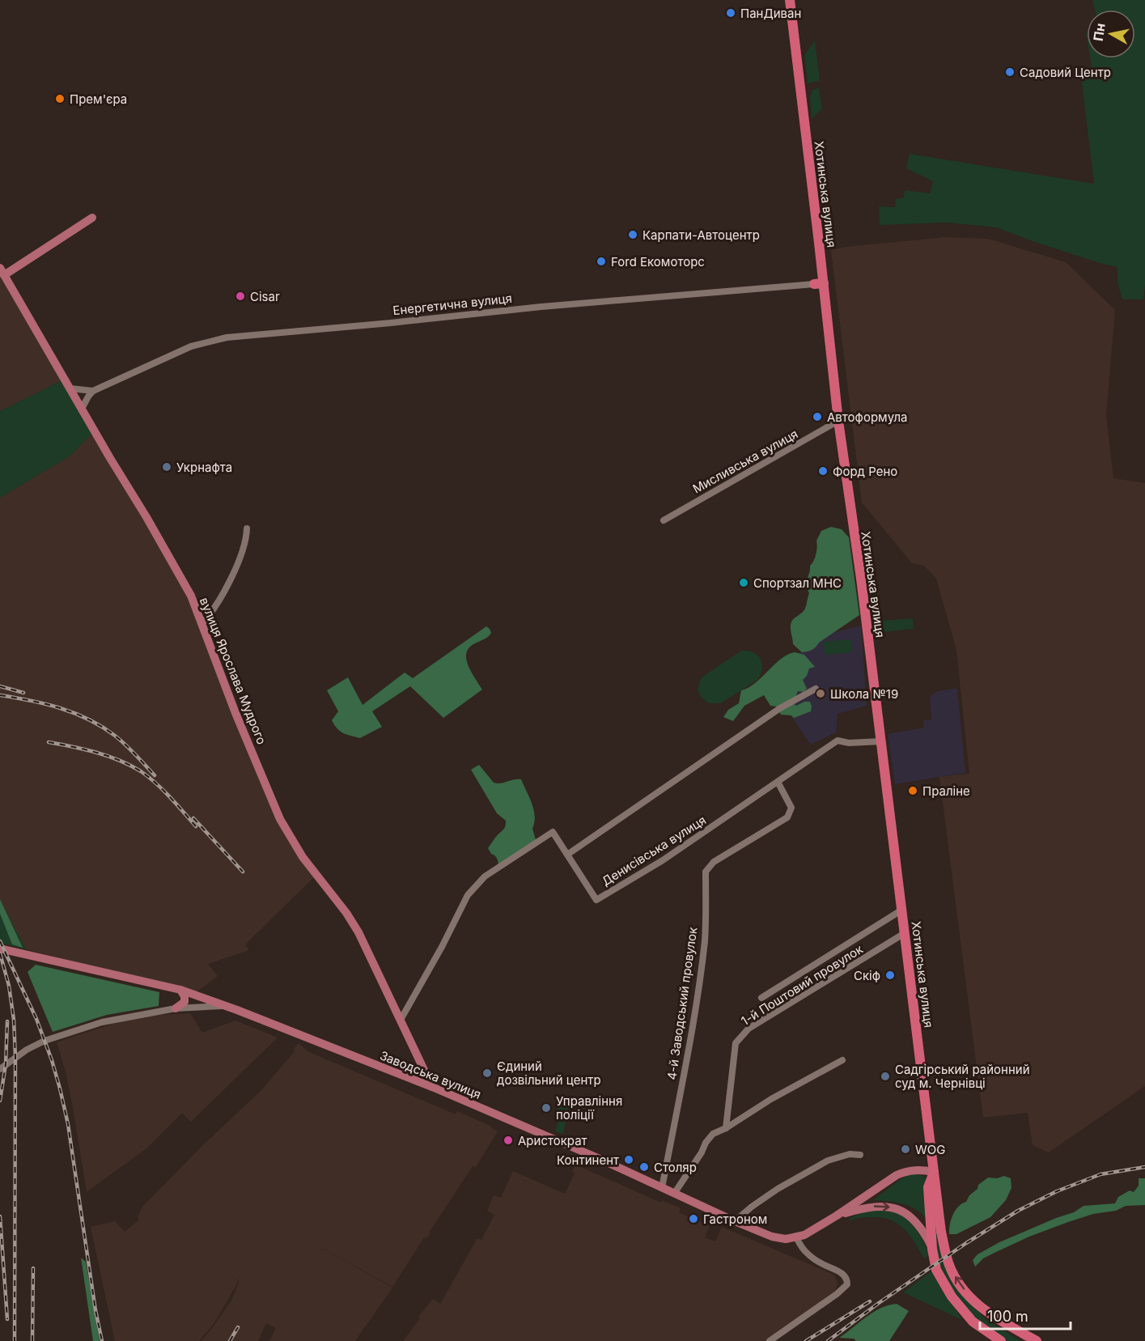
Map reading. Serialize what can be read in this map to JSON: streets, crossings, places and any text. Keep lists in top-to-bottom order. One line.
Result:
{"streets":{"highway":["Хотинська вулиця","Заводська вулиця"],"main road":["вулиця Ярослава Мудрого"],"street":["Енергетична вулиця","Мисливська вулиця","Денисівська вулиця","1-й Поштовий провулок","4-й Заводський провулок"]},"crossings":[["Хотинська вулиця","Енергетична вулиця"],["Хотинська вулиця","Мисливська вулиця"],["Хотинська вулиця","Денисівська вулиця"],["Хотинська вулиця","1-й Поштовий провулок"],["Хотинська вулиця","Заводська вулиця"],["вулиця Ярослава Мудрого","Денисівська вулиця"],["вулиця Ярослава Мудрого","Заводська вулиця"],["Денисівська вулиця","4-й Заводський провулок"],["4-й Заводський провулок","Заводська вулиця"]],"places":["ПанДиван","Садовий Центр","Прем'єра","Карпати-Автоцентр","Ford Екомоторс","Cisar","Автоформула","Укрнафта","Форд Рено","Спортзал МНС","Школа №19","Праліне","Скіф","Єдиний дозвільний центр","Садгірський районний суд м. Чернівці","Управління поліції","Аристократ","WOG","Континент","Столяр","Гастроном"],"scale_bar":"100 m","north":"left"}
